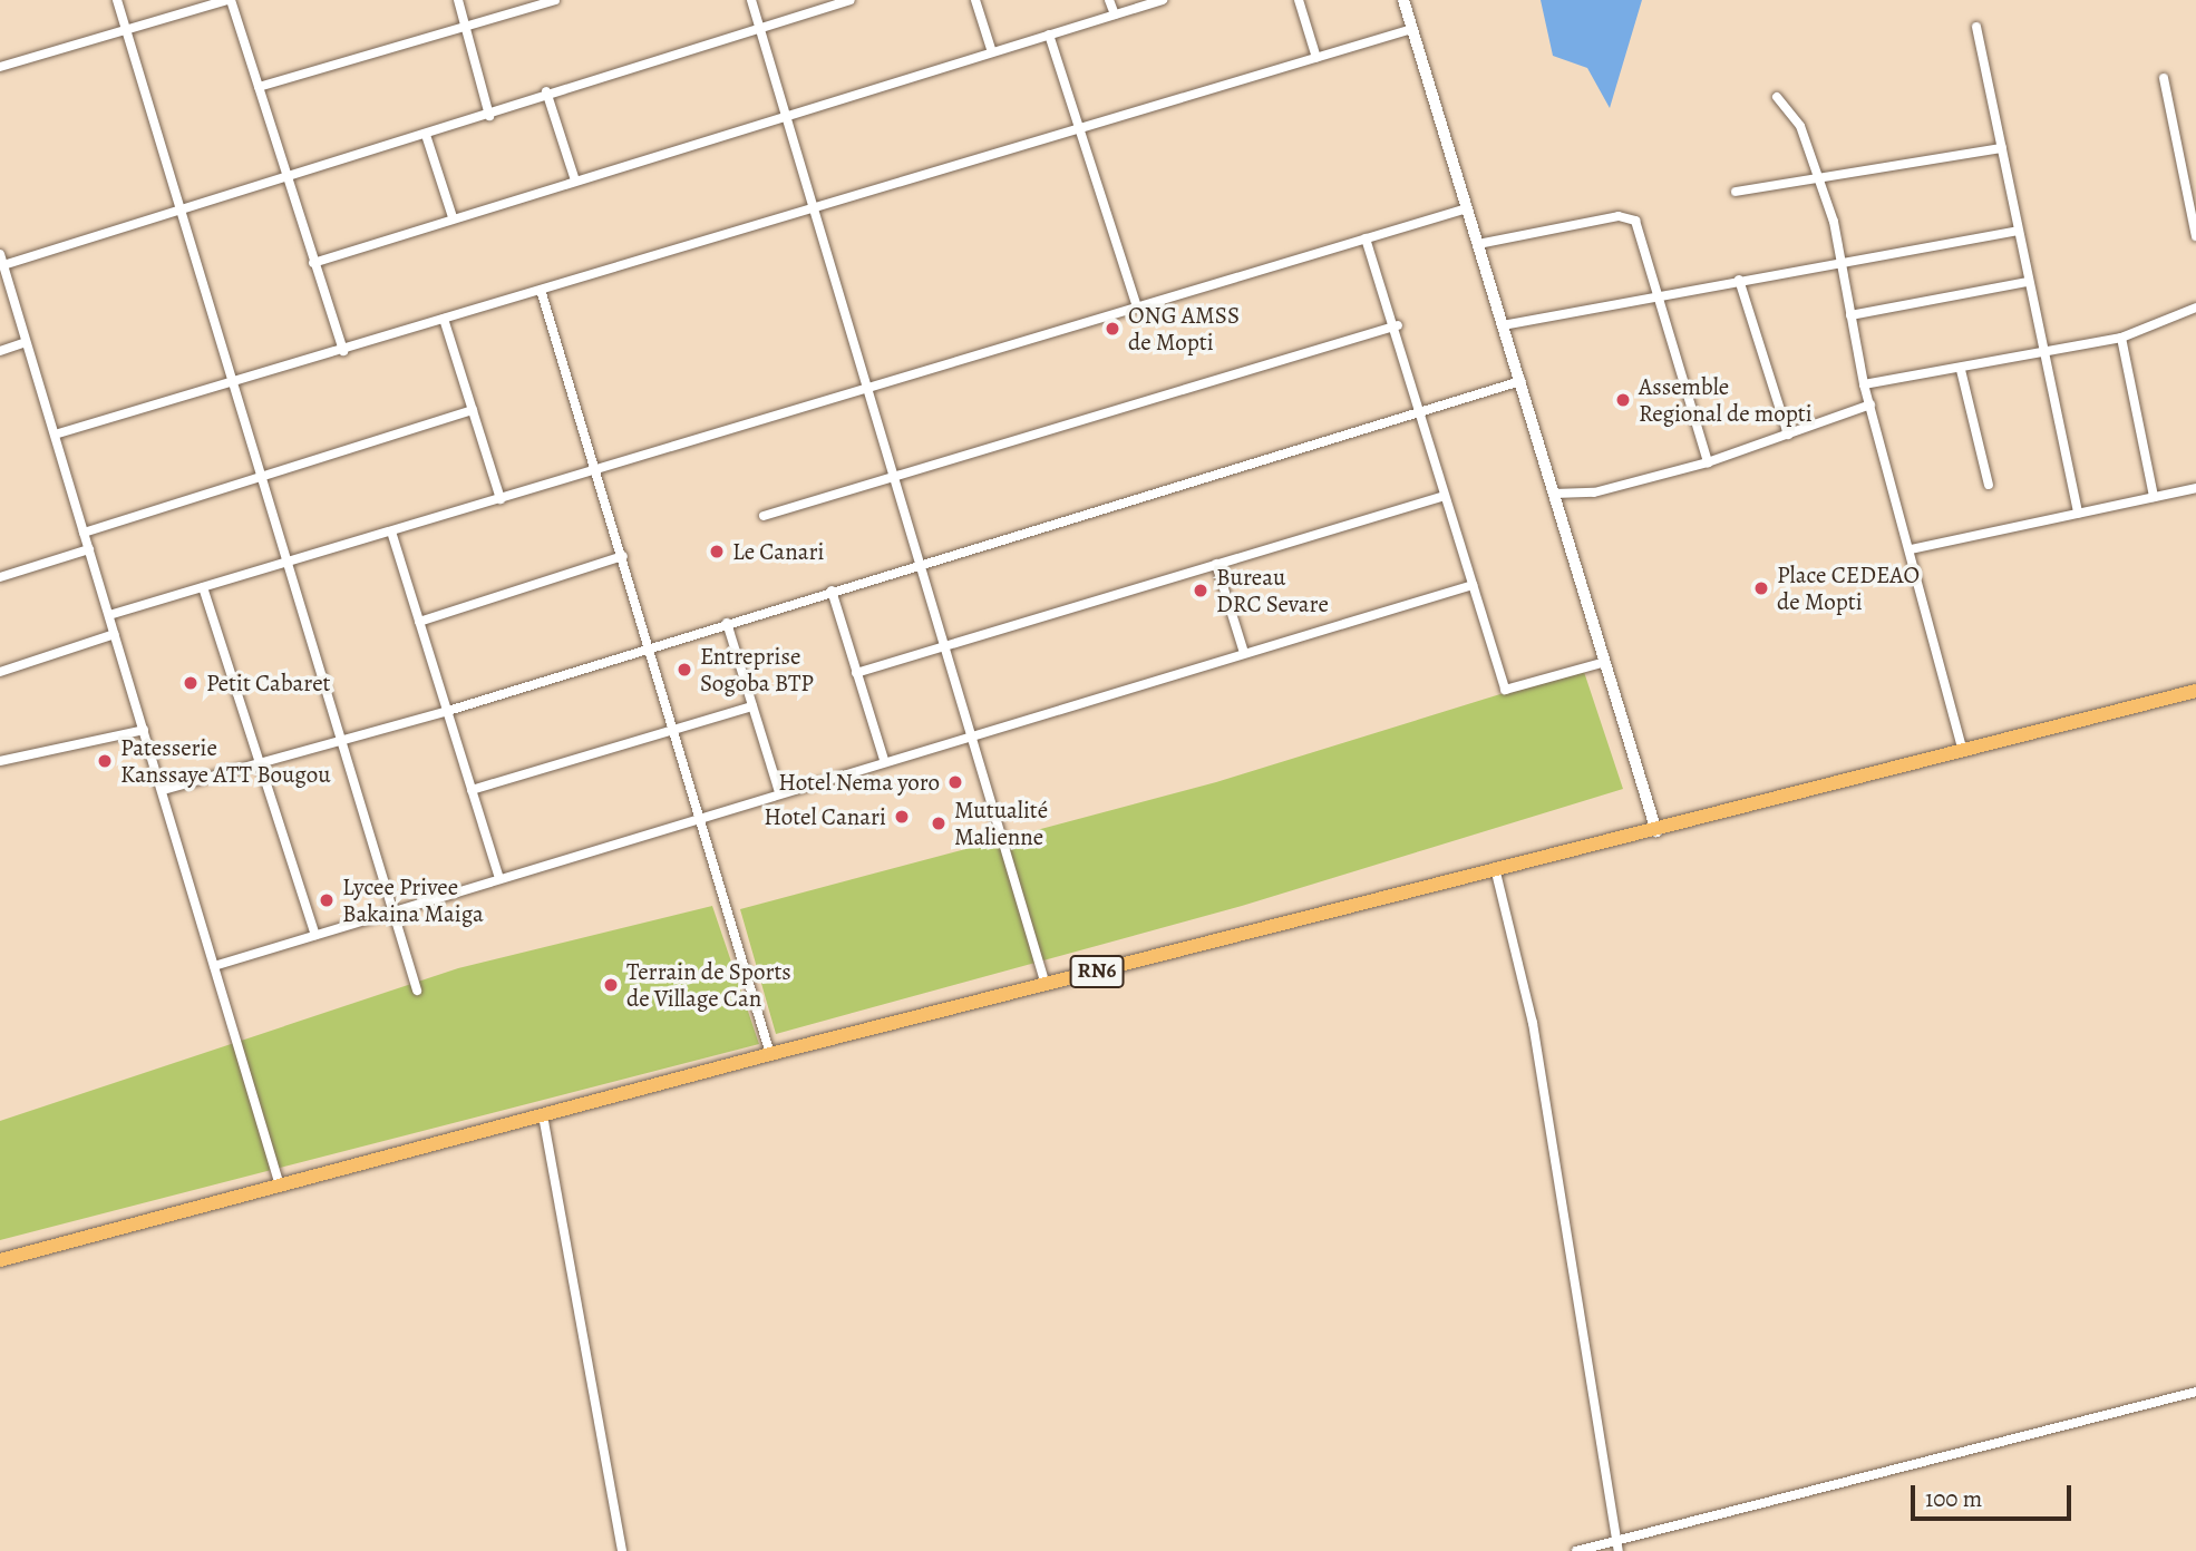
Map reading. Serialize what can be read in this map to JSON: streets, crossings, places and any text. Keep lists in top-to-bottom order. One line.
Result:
{"streets":{"main road":["RN6"]},"places":["ONG AMSS de Mopti","Assemble Regional de mopti","Le Canari","Place CEDEAO de Mopti","Bureau DRC Sevare","Entreprise Sogoba BTP","Petit Cabaret","Patesserie Kanssaye ATT Bougou","Hotel Nema yoro","Hotel Canari","Mutualité Malienne","Lycee Privee Bakaina Maiga","Terrain de Sports de Village Can"],"scale_bar":"100 m"}
